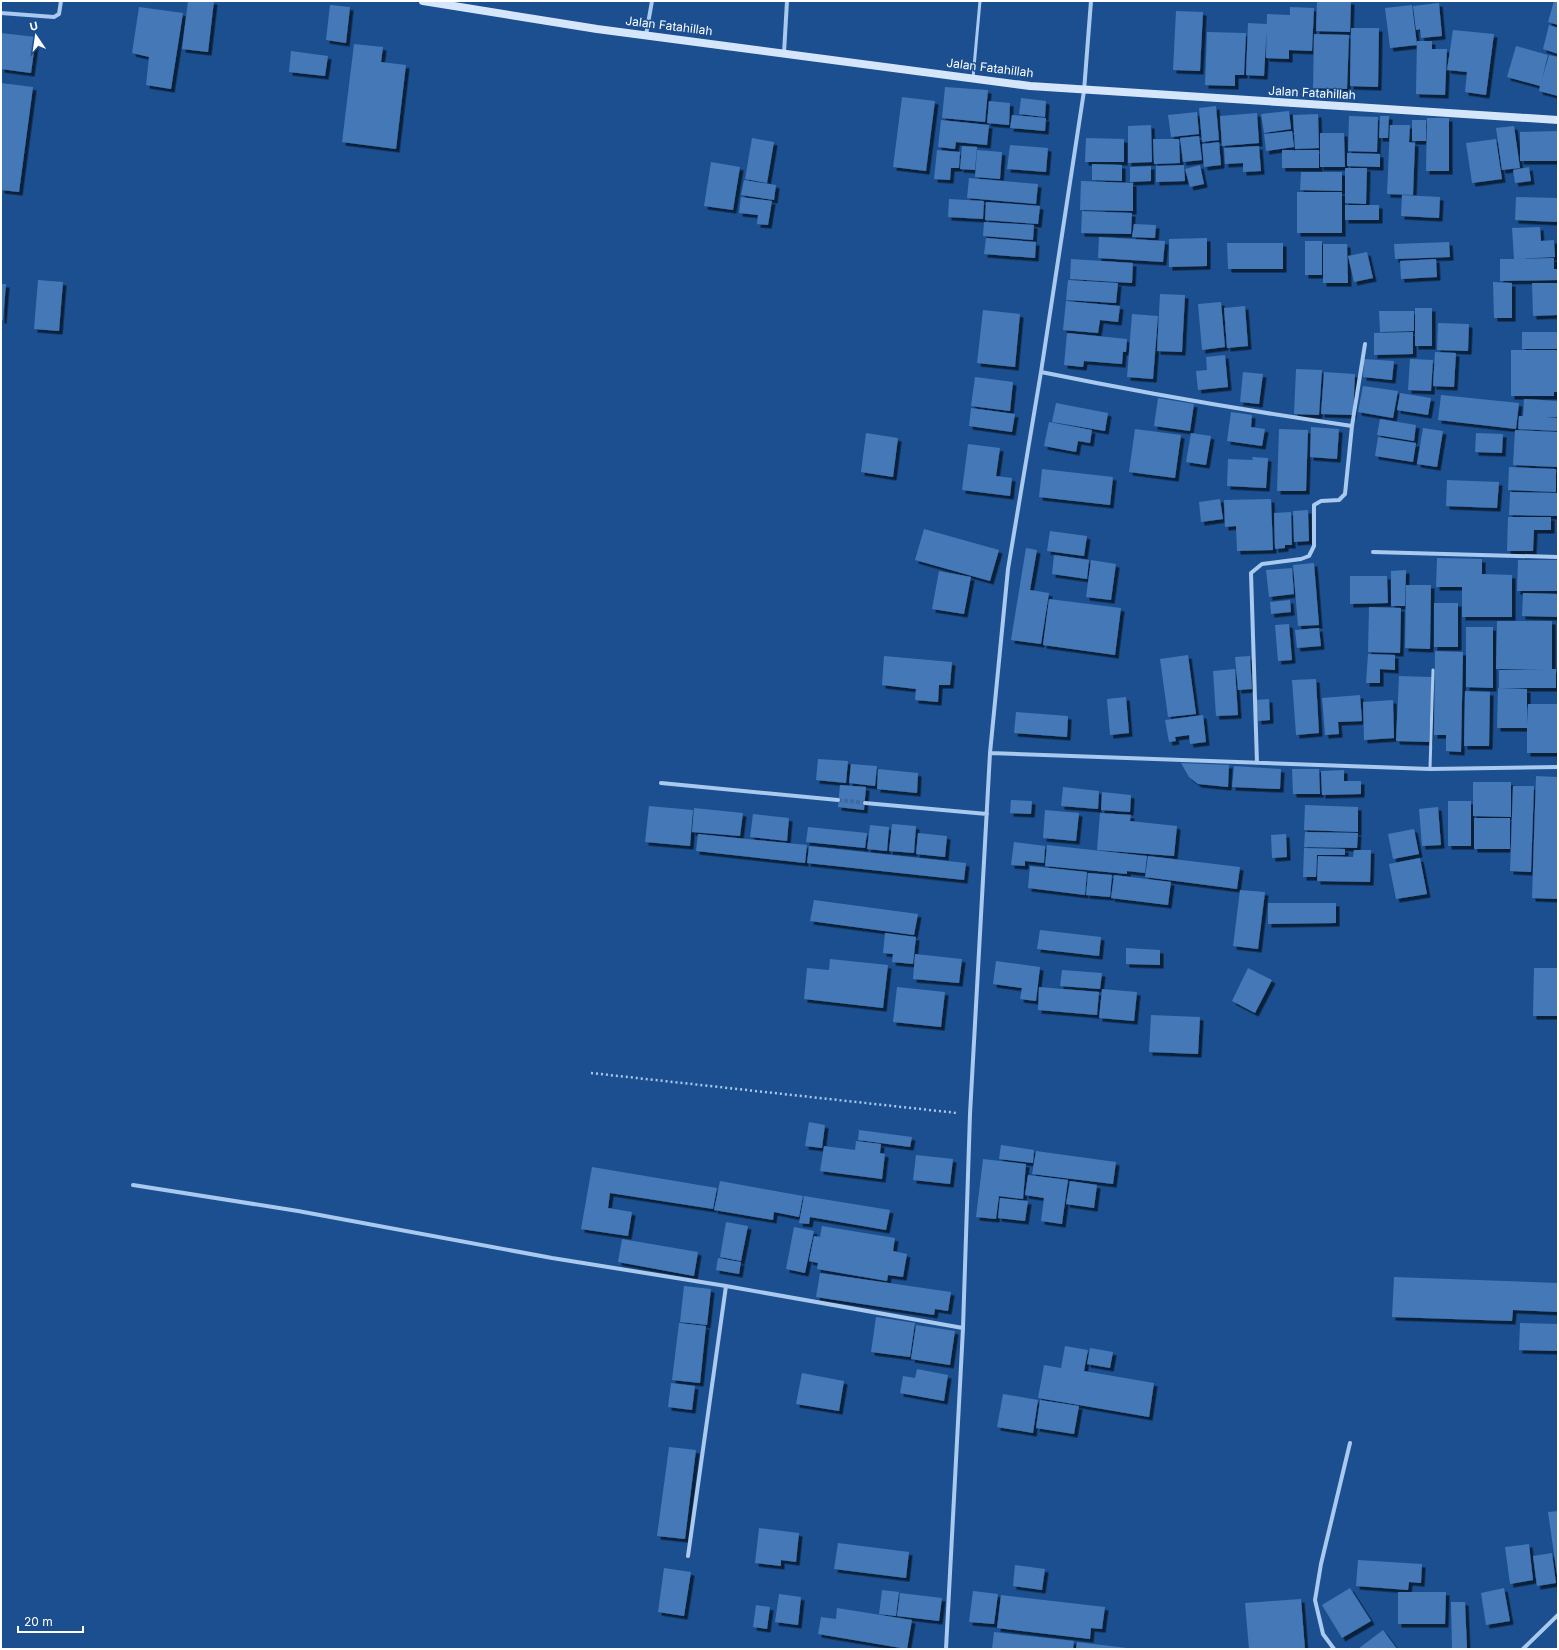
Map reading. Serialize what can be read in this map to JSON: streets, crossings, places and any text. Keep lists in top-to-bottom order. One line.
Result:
{"streets":{"street":["Jalan Fatahillah"]},"scale_bar":"20 m","north":"top"}
